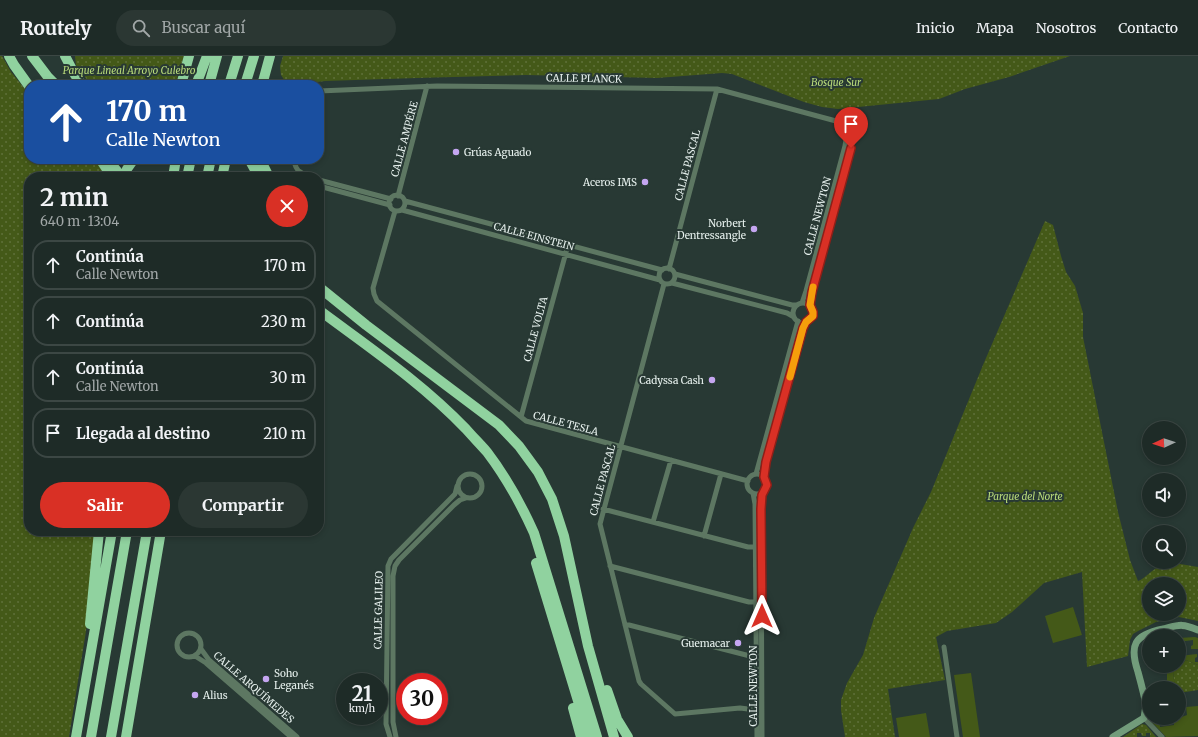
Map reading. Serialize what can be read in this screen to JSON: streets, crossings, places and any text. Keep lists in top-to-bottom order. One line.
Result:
{"streets":{"street":["CALLE PLANCK","CALLE AMPÉRE","CALLE PASCAL","CALLE NEWTON","CALLE EINSTEIN","CALLE VOLTA","CALLE TESLA","CALLE GALILEO","CALLE ARQUÍMEDES"]},"crossings":[["CALLE PLANCK","CALLE AMPÉRE"],["CALLE PLANCK","CALLE PASCAL"],["CALLE PLANCK","CALLE NEWTON"],["CALLE AMPÉRE","CALLE EINSTEIN"],["CALLE AMPÉRE","CALLE TESLA"],["CALLE PASCAL","CALLE NEWTON"],["CALLE PASCAL","CALLE EINSTEIN"],["CALLE PASCAL","CALLE TESLA"],["CALLE NEWTON","CALLE TESLA"],["CALLE EINSTEIN","CALLE VOLTA"],["CALLE EINSTEIN","CALLE TESLA"],["CALLE VOLTA","CALLE TESLA"]],"parks":["Parque Lineal Arroyo Culebro","Bosque Sur","Parque del Norte"],"places":["Grúas Aguado","Aceros IMS","Norbert Dentressangle","Cadyssa Cash","Guemacar","Soho Leganés","Alius"],"north":"left","page":{"header":"Routely","search":"Buscar aquí","nav":["Inicio","Mapa","Nosotros","Contacto"],"turn":["170 m","Calle Newton"],"heading":["2 min","640 m · 13:04"],"list":[{"name":"Continúa","note":"Calle Newton","value":"170 m"},{"name":"Continúa","value":"230 m"},{"name":"Continúa","note":"Calle Newton","value":"30 m"},{"name":"Llegada al destino","value":"210 m"}],"map_buttons":["+","−"],"buttons":["Salir","Compartir"],"speed":"21 km/h","limit":"30"}}
